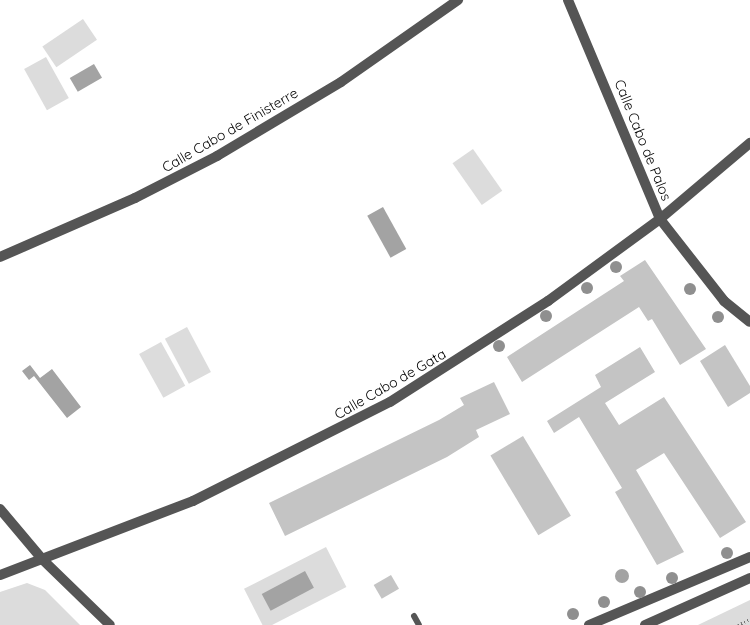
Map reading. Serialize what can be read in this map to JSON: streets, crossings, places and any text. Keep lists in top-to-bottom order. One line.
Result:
{"streets":{"street":["Calle Cabo de Finisterre","Calle Cabo de Palos","Calle Cabo de Gata"]},"crossings":[["Calle Cabo de Palos","Calle Cabo de Gata"]]}
